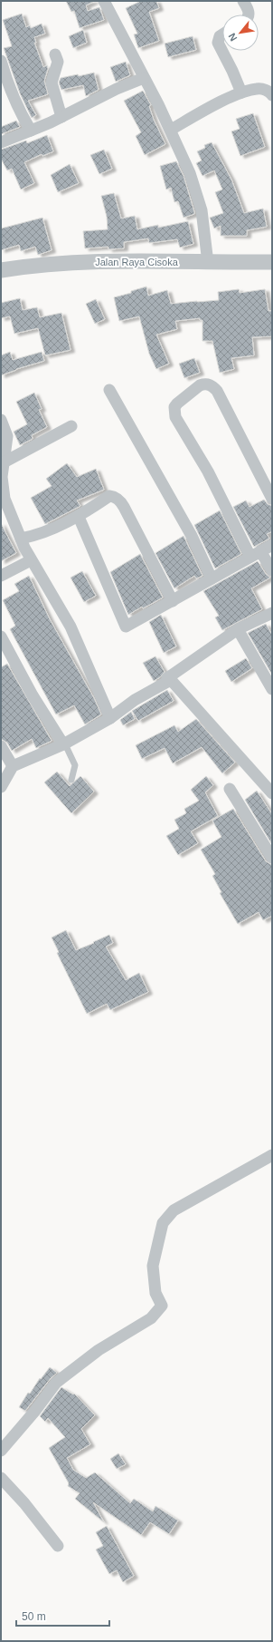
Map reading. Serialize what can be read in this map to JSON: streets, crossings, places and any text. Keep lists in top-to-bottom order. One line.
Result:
{"streets":{"street":["Jalan Raya Cisoka"]},"scale_bar":"50 m","north":"bottom left"}
